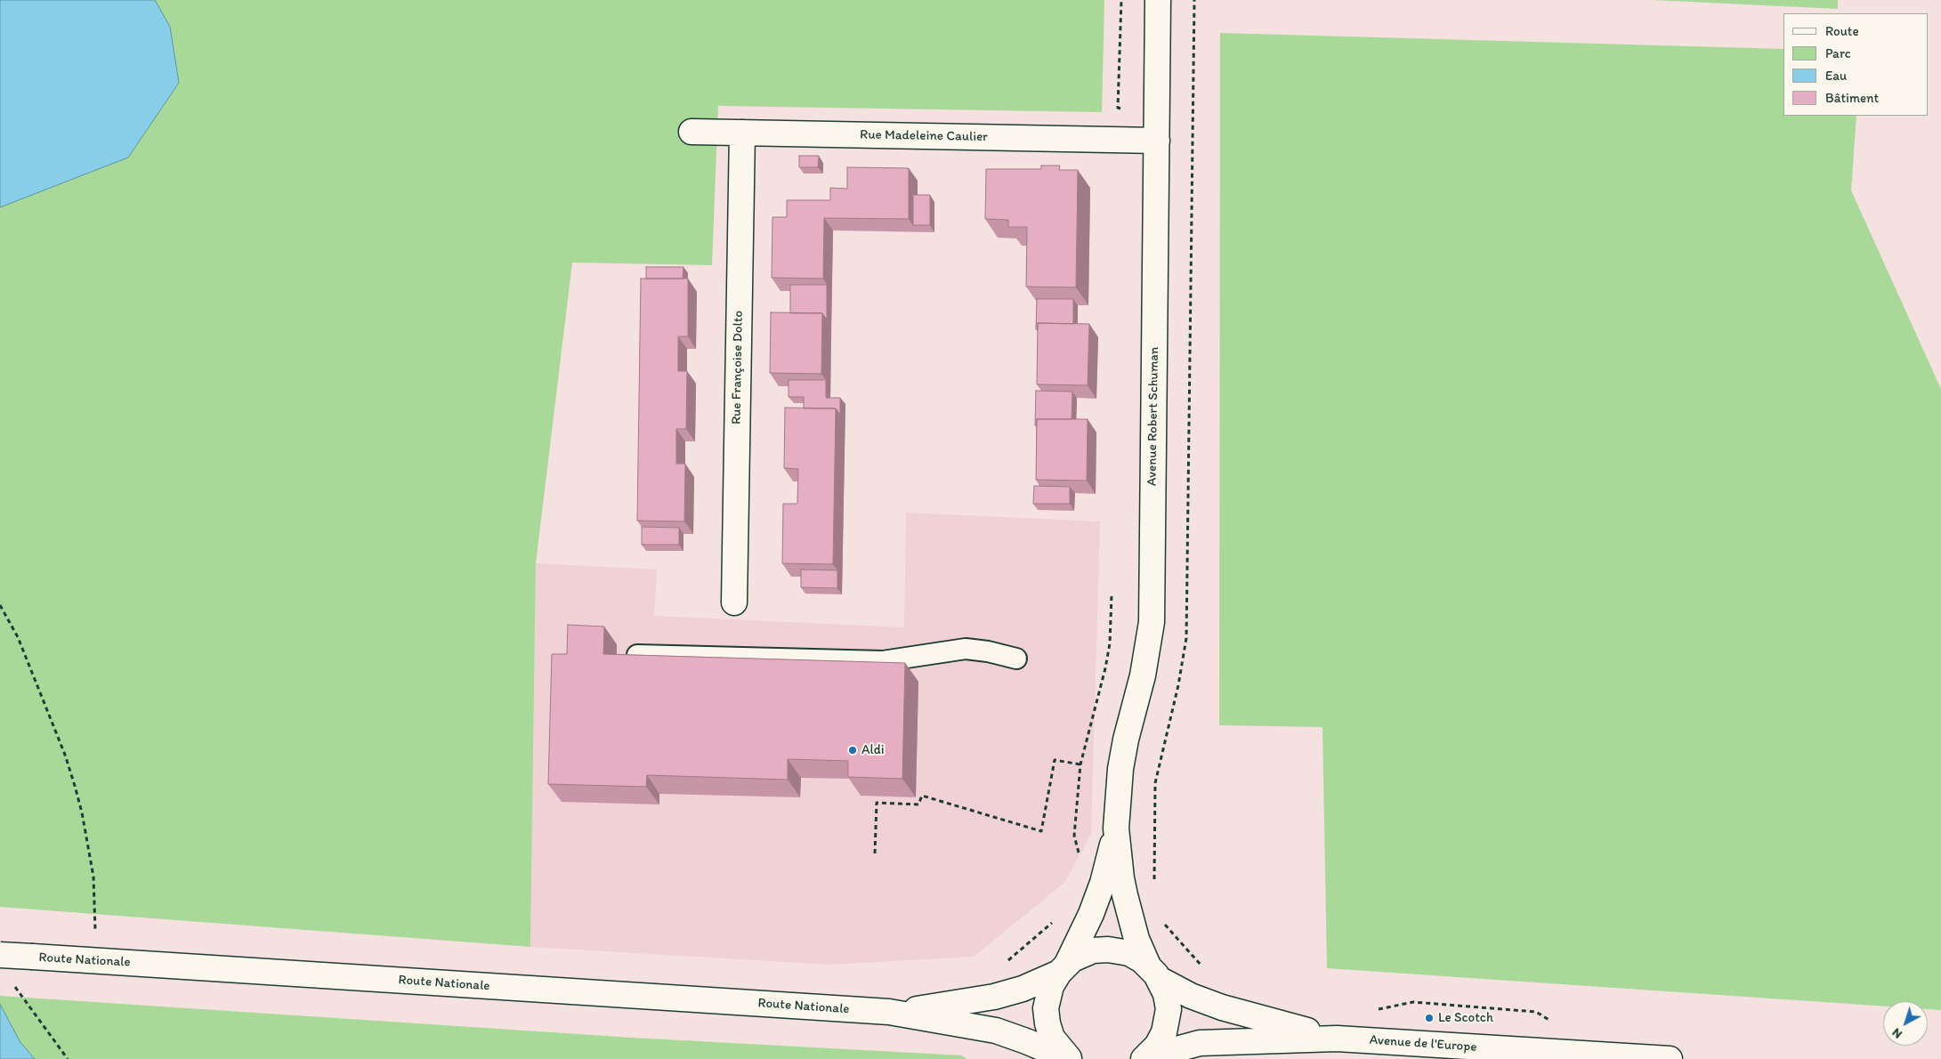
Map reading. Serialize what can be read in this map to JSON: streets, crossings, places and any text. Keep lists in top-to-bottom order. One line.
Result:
{"streets":{"main road":["Rue Madeleine Caulier","Rue Françoise Dolto","Avenue Robert Schuman","Route Nationale","Avenue de l'Europe"]},"crossings":[["Rue Madeleine Caulier","Rue Françoise Dolto"],["Rue Madeleine Caulier","Avenue Robert Schuman"],["Avenue Robert Schuman","Route Nationale"],["Avenue Robert Schuman","Avenue de l'Europe"],["Route Nationale","Avenue de l'Europe"]],"places":["Aldi","Le Scotch"],"legend":["Route","Parc","Eau","Bâtiment"],"north":"bottom left"}
